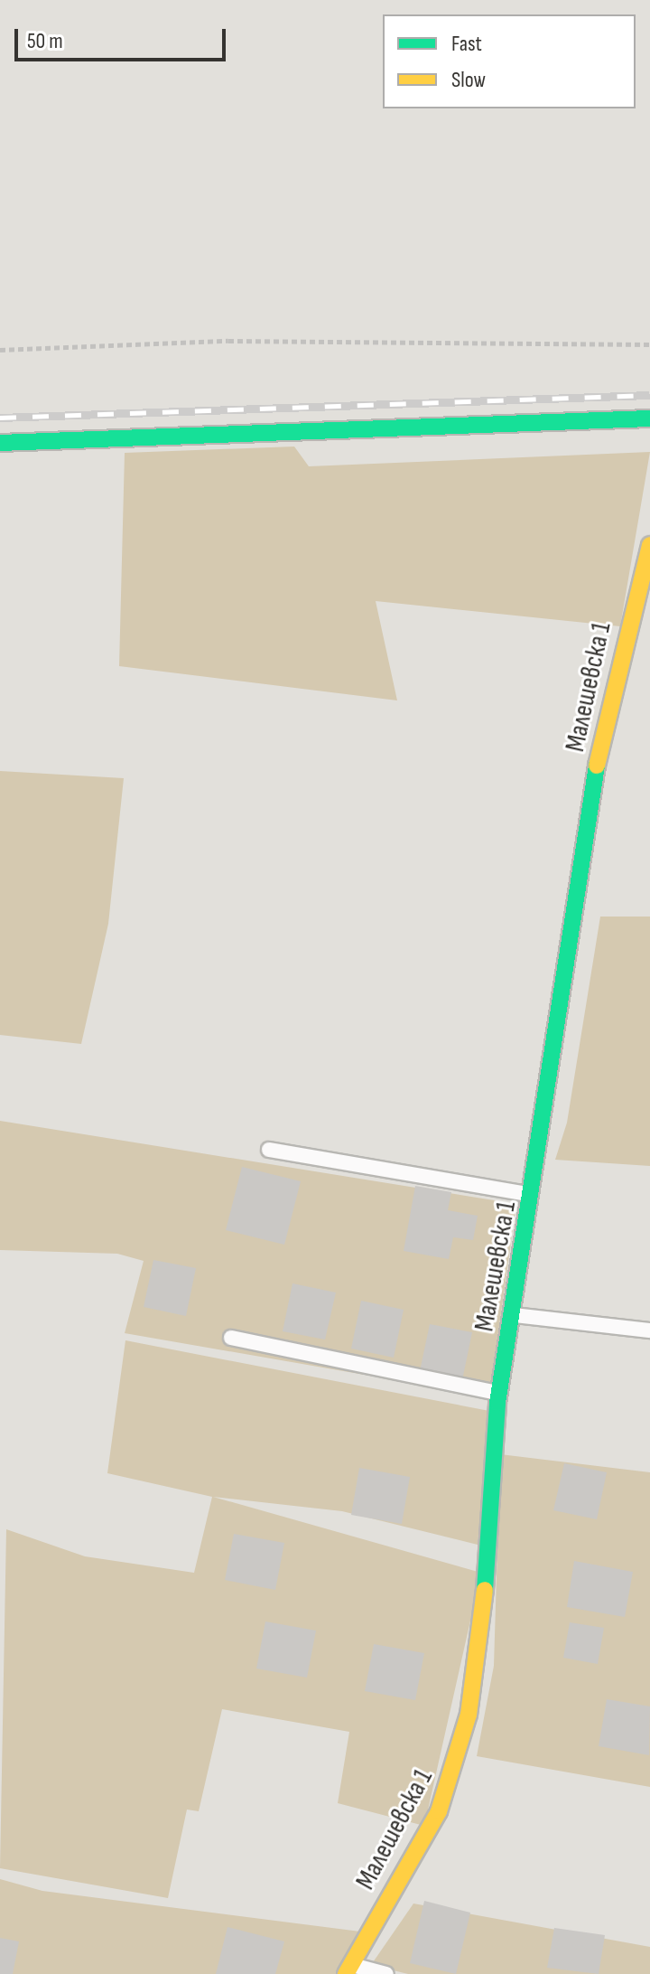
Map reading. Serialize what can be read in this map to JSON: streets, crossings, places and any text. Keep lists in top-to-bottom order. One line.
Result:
{"streets":{"street":["Малешевска 1"]},"legend":["Fast","Slow"],"scale_bar":"50 m"}
